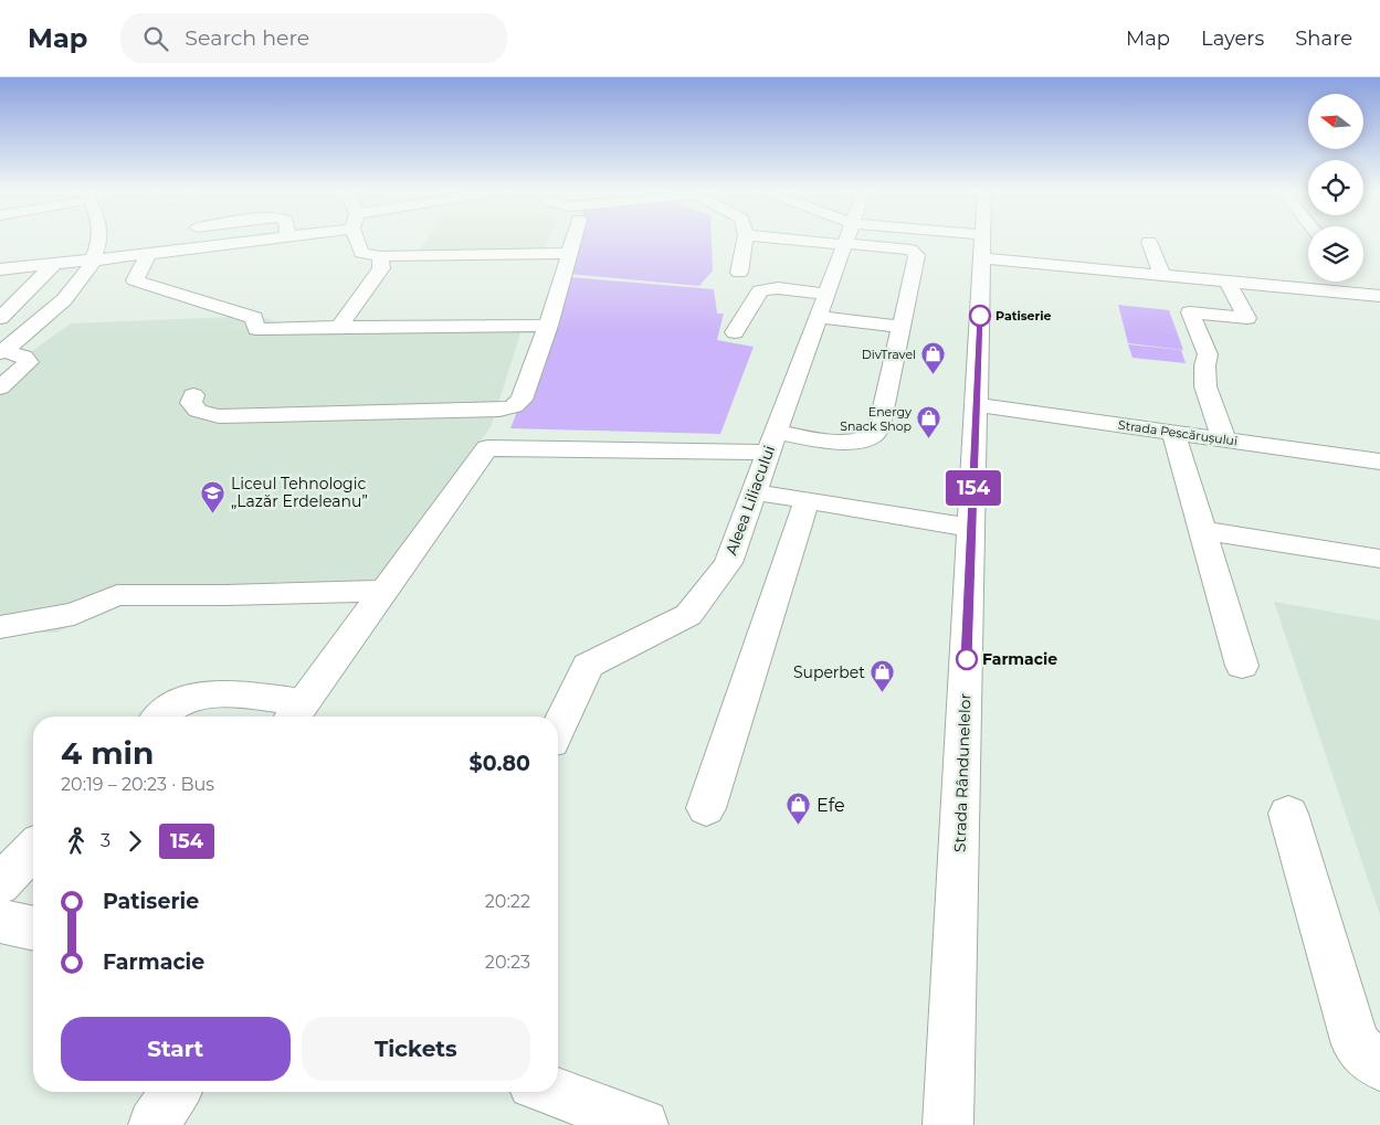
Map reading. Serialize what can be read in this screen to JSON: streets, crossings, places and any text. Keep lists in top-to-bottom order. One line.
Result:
{"streets":{"street":["Strada Pescărușului","Aleea Liliacului","Strada Rândunelelor"]},"crossings":[["Strada Pescărușului","Strada Rândunelelor"]],"places":{"other":["Patiserie","Farmacie"],"shop":["DivTravel","Energy Snack Shop","Superbet","Efe"],"school or university":["Liceul Tehnologic „Lazăr Erdeleanu”"]},"lines":["bus line 154"],"north":"left","page":{"header":"Map","search":"Search here","nav":["Map","Layers","Share"],"on_map":"154","heading":["4 min","20:19 – 20:23 · Bus","$0.80"],"legs":["3","154"],"list":[{"name":"Patiserie","value":"20:22"},{"name":"Farmacie","value":"20:23"}],"buttons":["Start","Tickets"]}}
